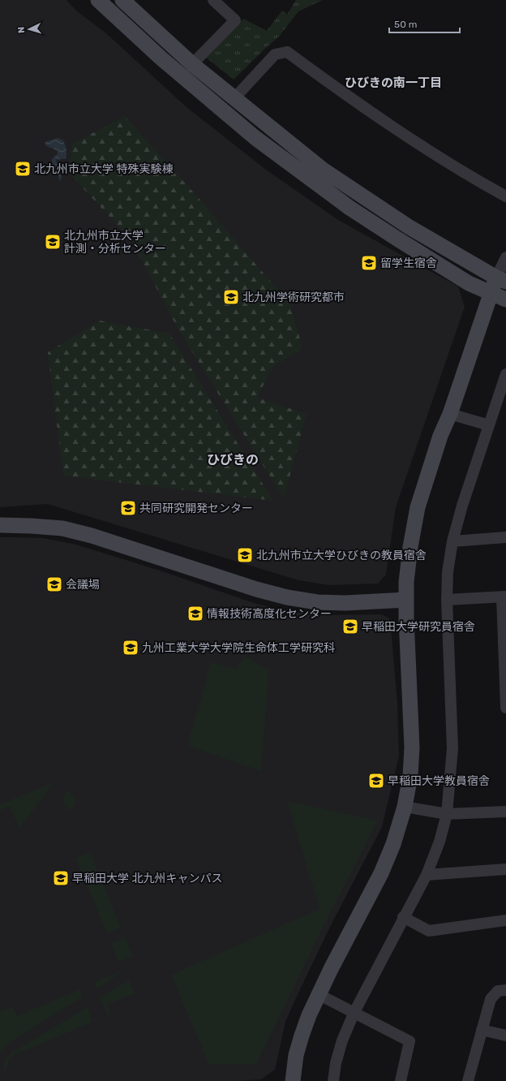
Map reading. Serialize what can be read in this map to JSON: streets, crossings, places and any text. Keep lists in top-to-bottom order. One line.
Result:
{"districts":["ひびきの南一丁目","ひびきの"],"places":{"school or university":["北九州市立大学 特殊実験棟","北九州市立大学 計測・分析センター","留学生宿舎","北九州学術研究都市","共同研究開発センター","北九州市立大学ひびきの教員宿舎","会議場","情報技術高度化センター","早稲田大学研究員宿舎","九州工業大学大学院生命体工学研究科","早稲田大学教員宿舎","早稲田大学 北九州キャンパス"]},"scale_bar":"50 m","north":"left"}
